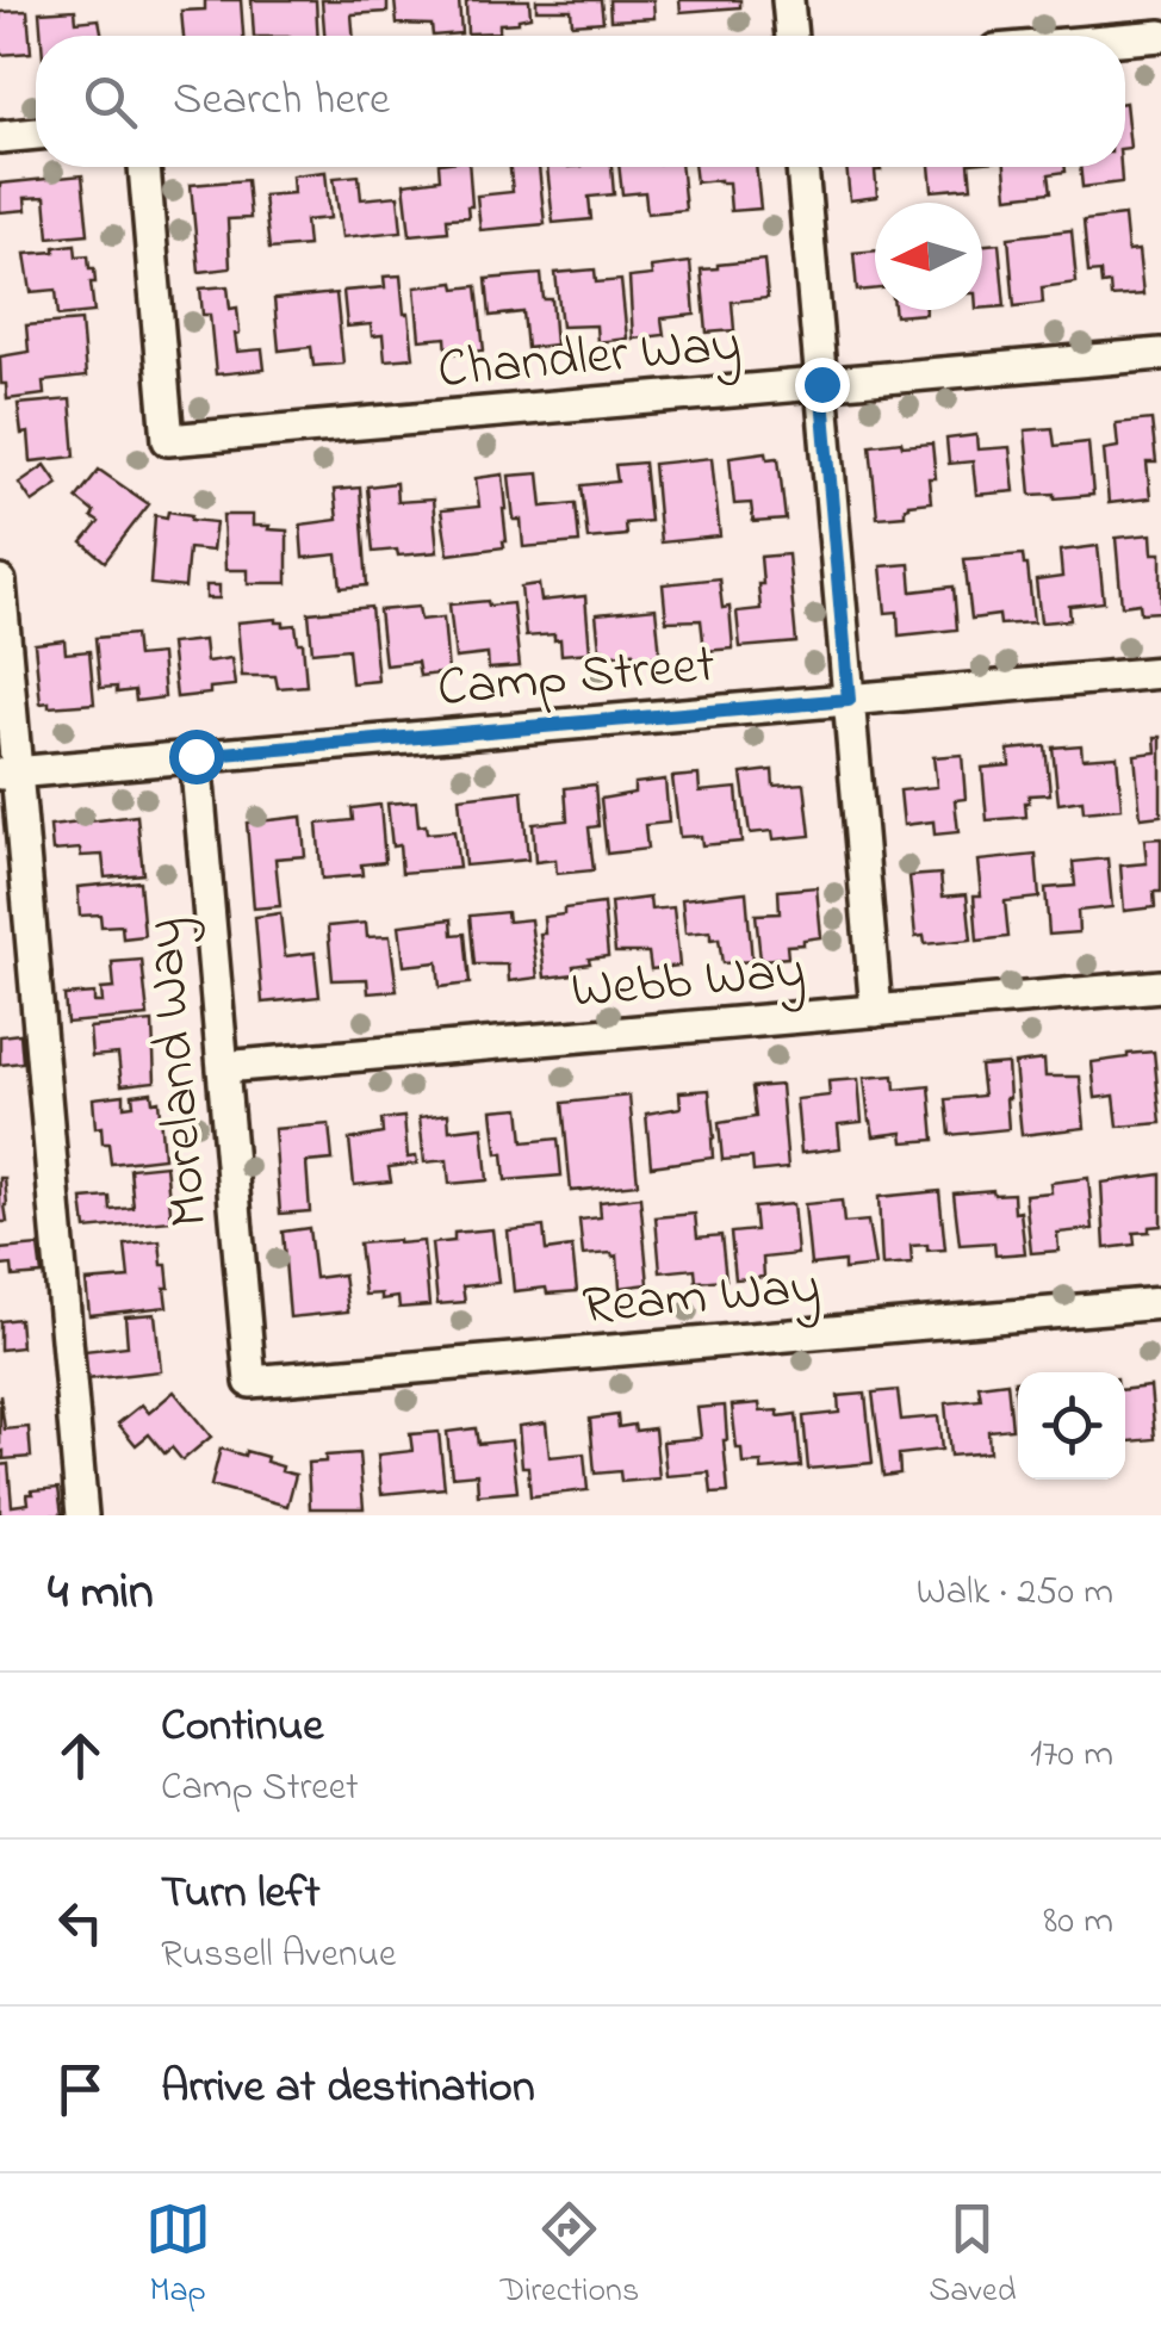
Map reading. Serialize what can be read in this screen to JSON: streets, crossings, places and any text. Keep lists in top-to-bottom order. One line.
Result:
{"streets":{"street":["Chandler Way","Camp Street","Webb Way","Moreland Way","Ream Way"]},"crossings":[["Camp Street","Moreland Way"],["Webb Way","Moreland Way"],["Moreland Way","Ream Way"]],"north":"left","page":{"search":"Search here","heading":["4 min","Walk · 250 m"],"list":[["Continue","Camp Street","170 m"],["Turn left","Russell Avenue","80 m"],"Arrive at destination"],"nav":["Map","Directions","Saved"]}}
